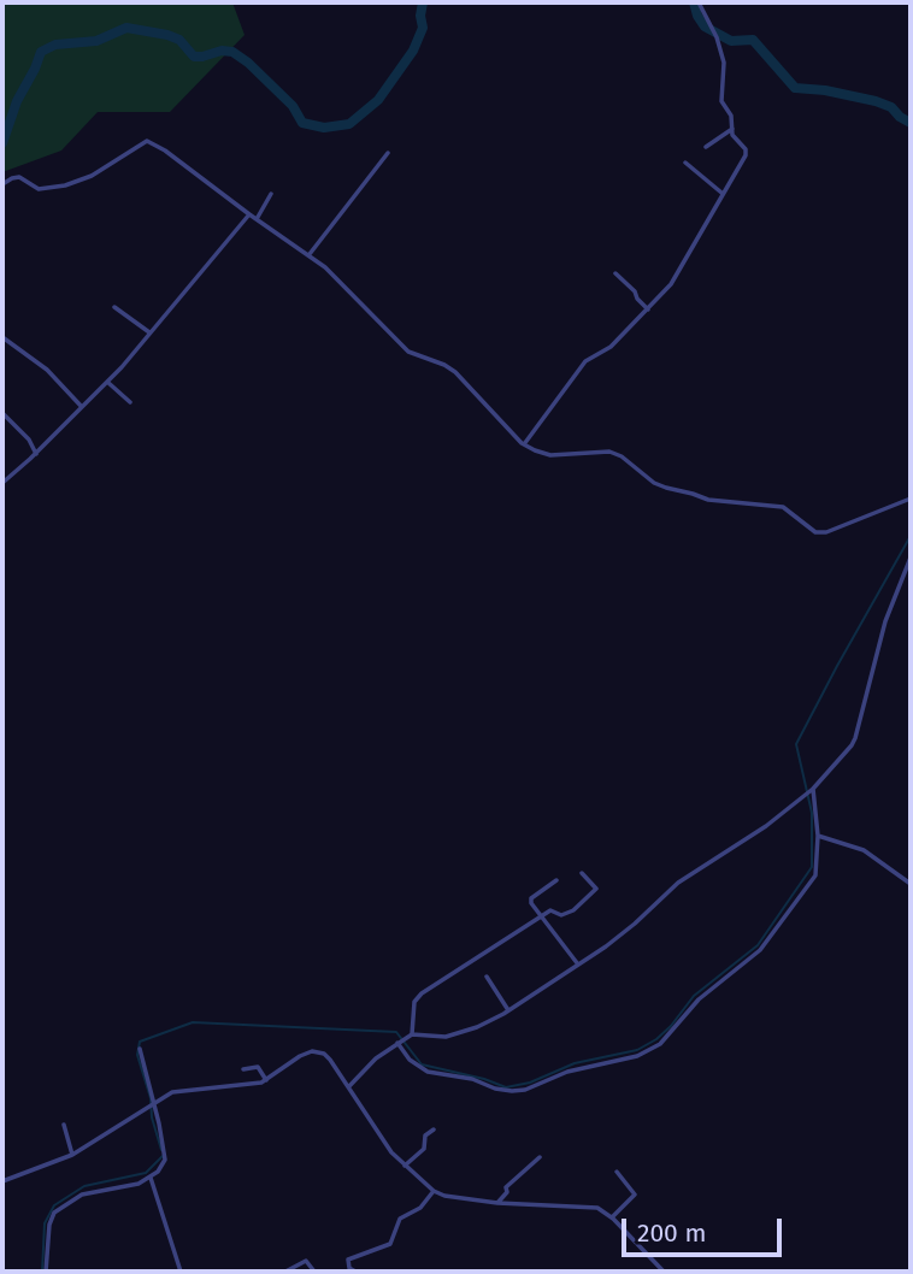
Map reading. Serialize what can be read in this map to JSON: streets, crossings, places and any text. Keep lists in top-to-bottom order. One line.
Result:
{"scale_bar":"200 m"}
